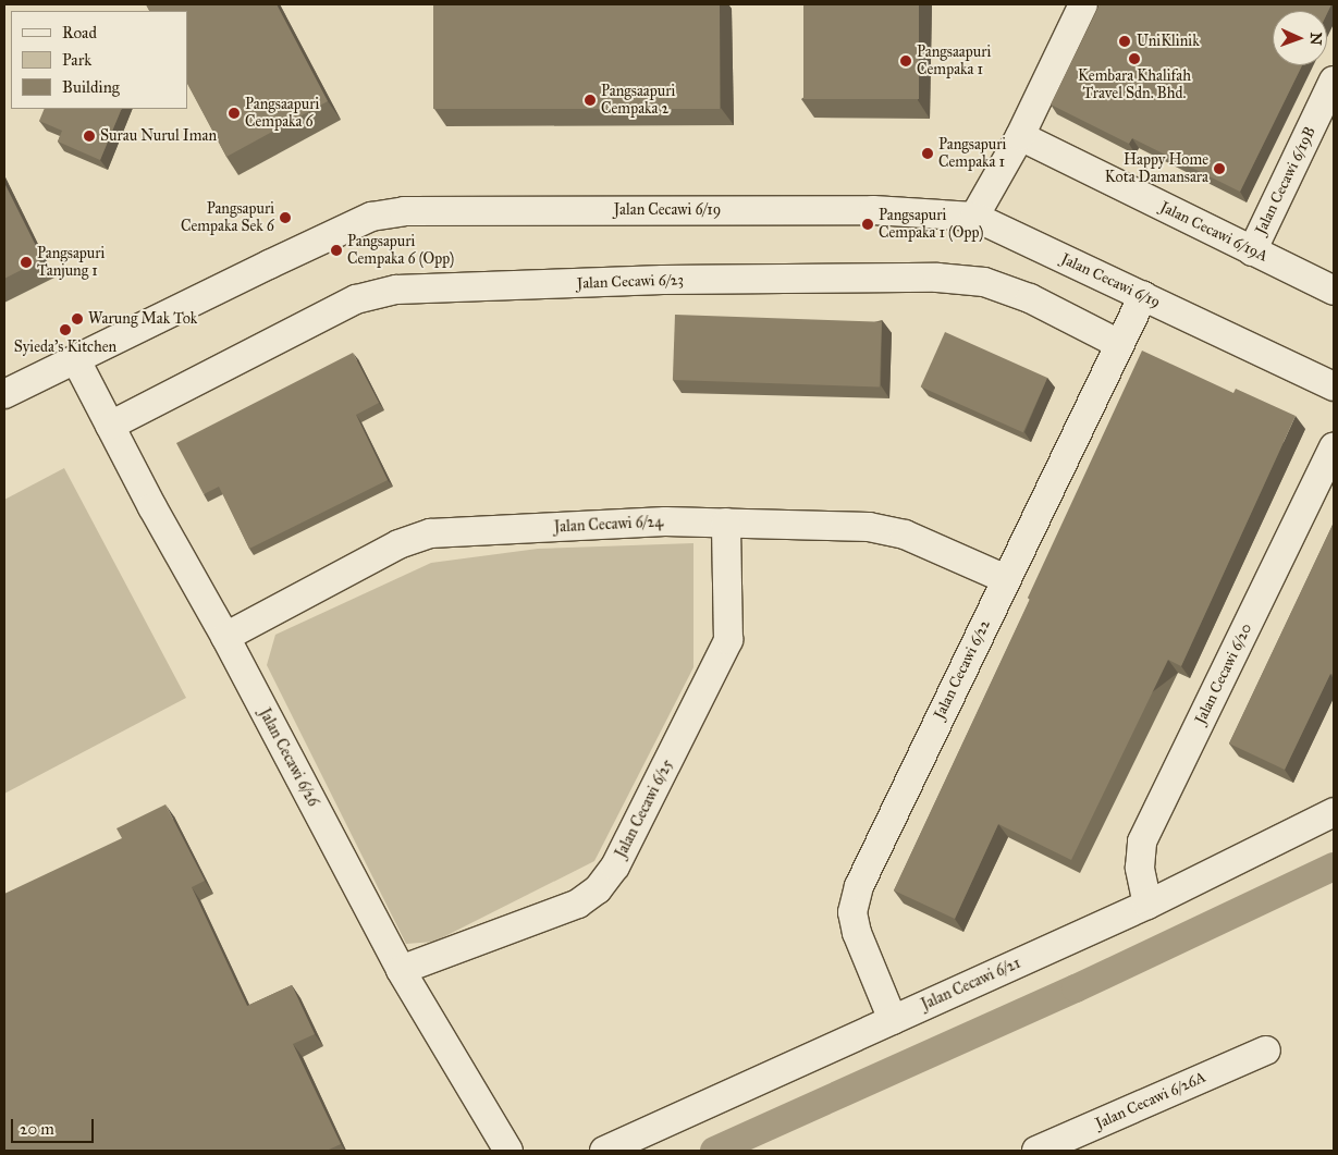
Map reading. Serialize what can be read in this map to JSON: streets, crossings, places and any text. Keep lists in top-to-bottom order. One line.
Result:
{"streets":{"street":["Jalan Cecawi 6/19B","Jalan Cecawi 6/19","Jalan Cecawi 6/19A","Jalan Cecawi 6/23","Jalan Cecawi 6/24","Jalan Cecawi 6/22","Jalan Cecawi 6/20","Jalan Cecawi 6/26","Jalan Cecawi 6/25","Jalan Cecawi 6/21","Jalan Cecawi 6/26A"]},"crossings":[["Jalan Cecawi 6/19B","Jalan Cecawi 6/19A"],["Jalan Cecawi 6/19","Jalan Cecawi 6/26"],["Jalan Cecawi 6/23","Jalan Cecawi 6/22"],["Jalan Cecawi 6/23","Jalan Cecawi 6/26"],["Jalan Cecawi 6/24","Jalan Cecawi 6/22"],["Jalan Cecawi 6/24","Jalan Cecawi 6/26"],["Jalan Cecawi 6/24","Jalan Cecawi 6/25"],["Jalan Cecawi 6/22","Jalan Cecawi 6/21"],["Jalan Cecawi 6/20","Jalan Cecawi 6/21"],["Jalan Cecawi 6/26","Jalan Cecawi 6/25"]],"places":["UniKlinik","Kembara Khalifah Travel Sdn. Bhd.","Pangsaapuri Cempaka 1","Pangsaapuri Cempaka 2","Pangsaapuri Cempaka 6","Surau Nurul Iman","Pangsapuri Cempaka 1","Happy Home Kota Damansara","Pangsapuri Cempaka Sek 6","Pangsapuri Cempaka 1 (Opp)","Pangsapuri Cempaka 6 (Opp)","Pangsapuri Tanjung 1","Warung Mak Tok","Syieda's Kitchen"],"legend":["Road","Park","Building"],"scale_bar":"20 m","north":"right"}
